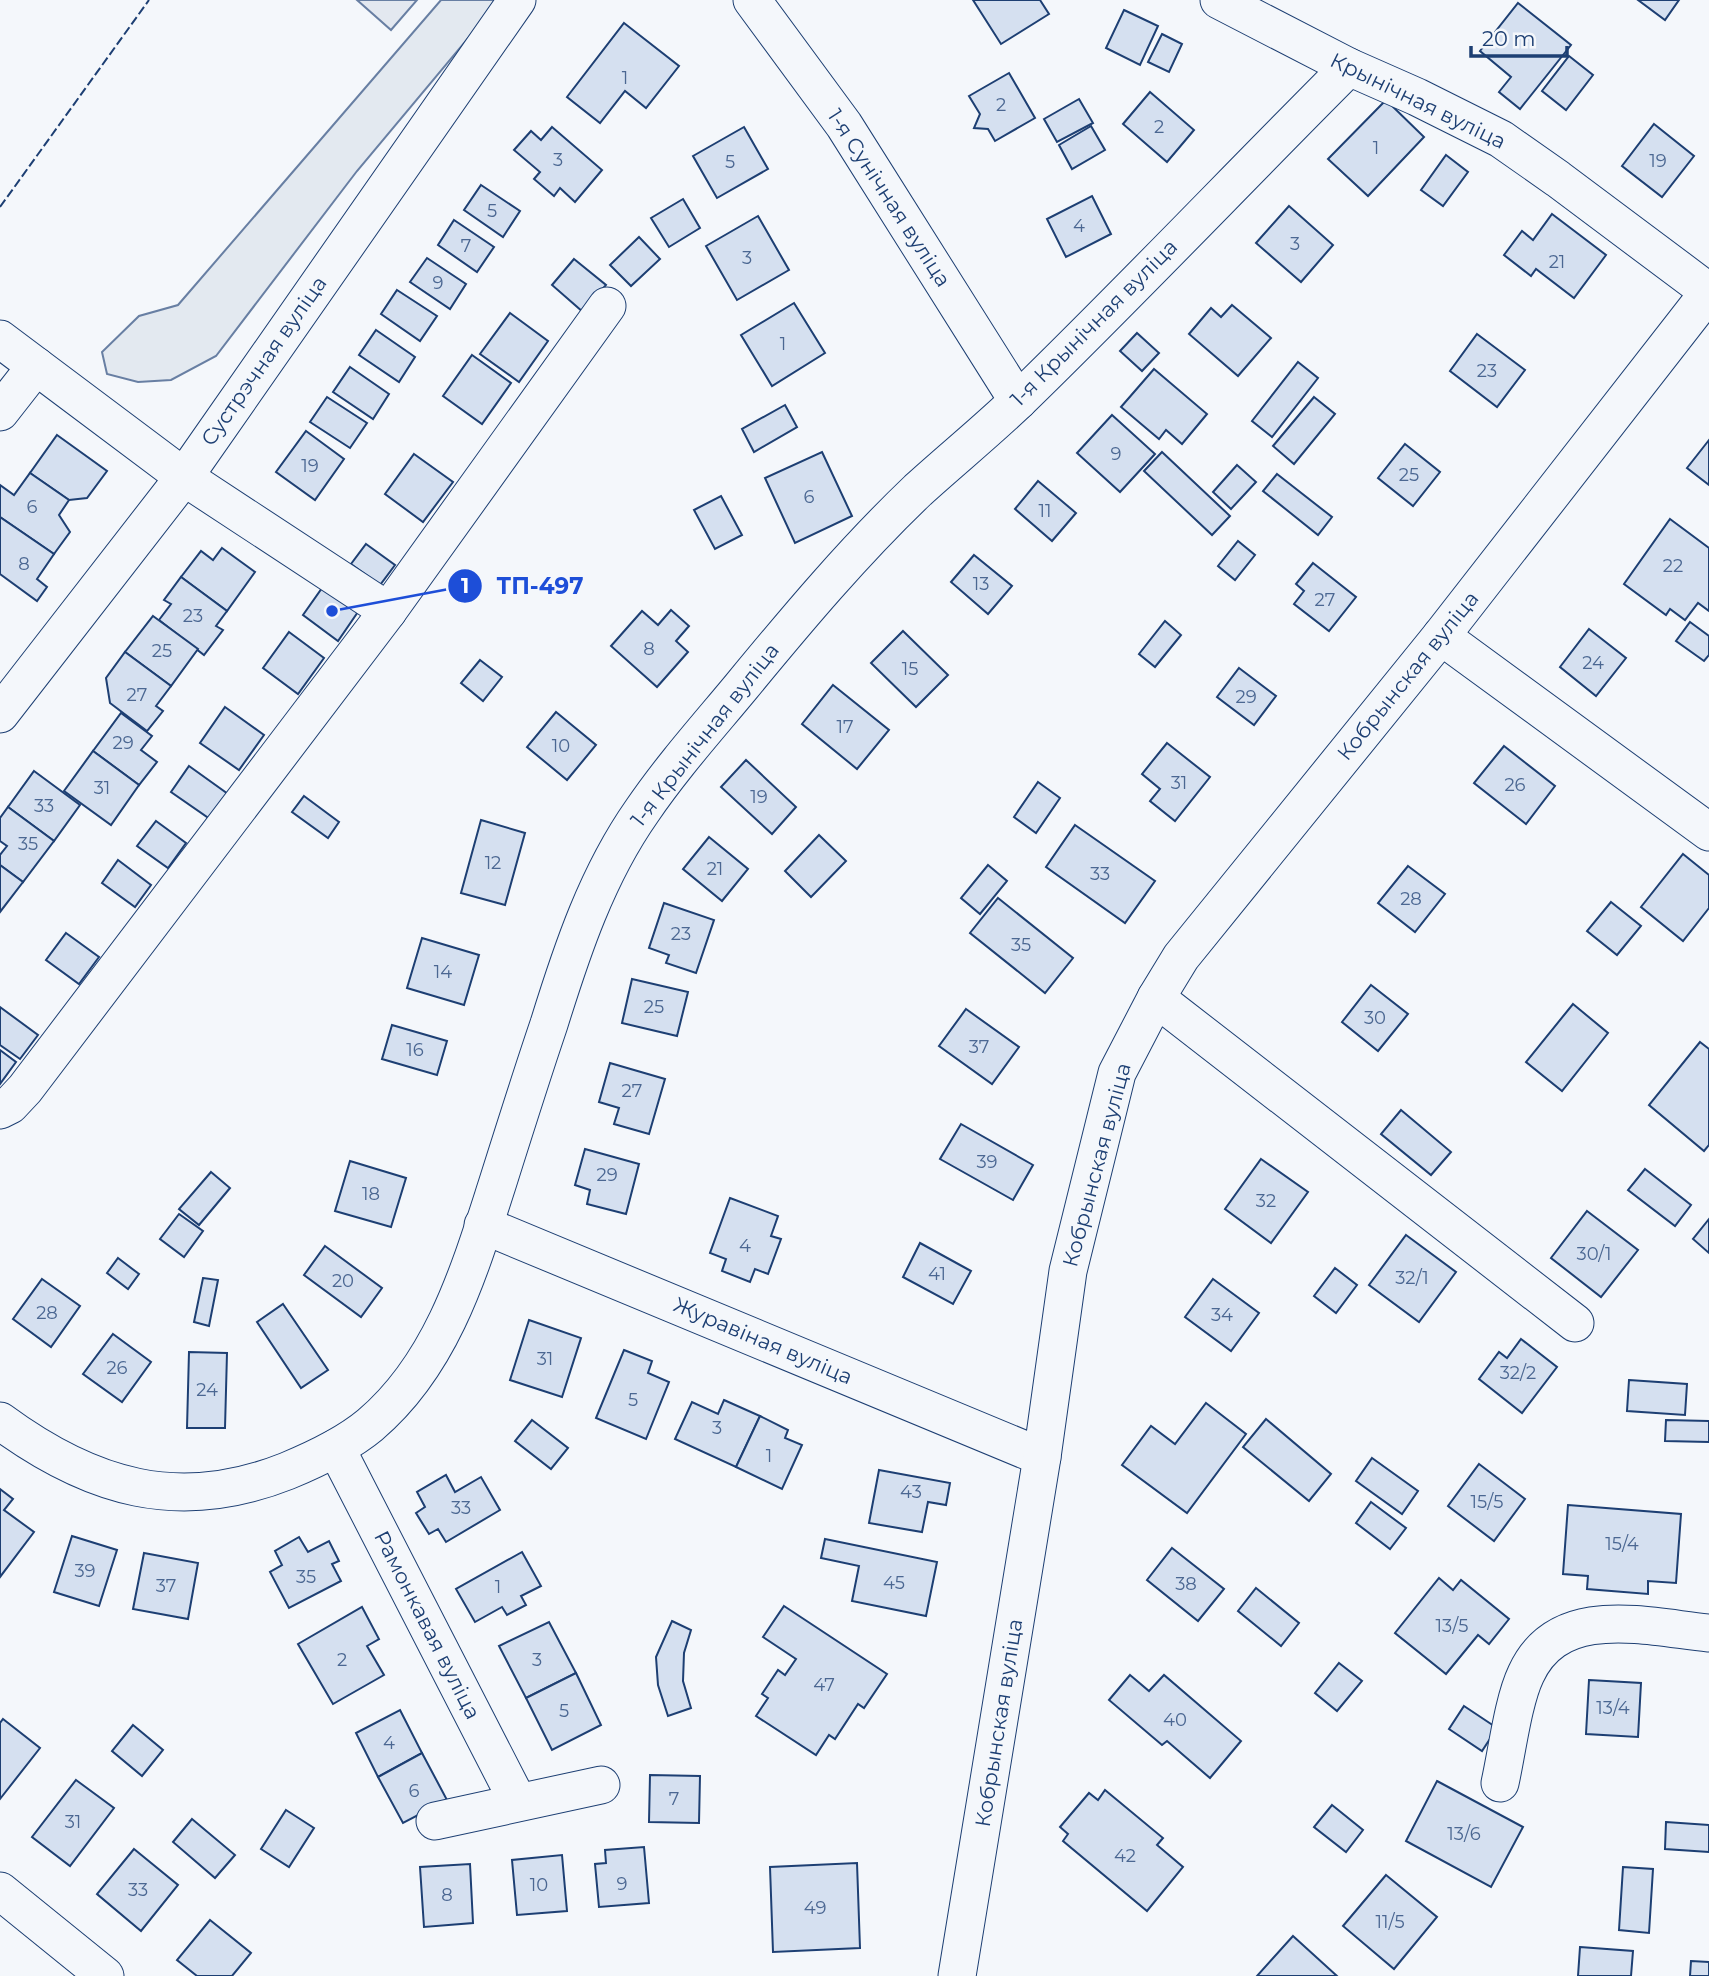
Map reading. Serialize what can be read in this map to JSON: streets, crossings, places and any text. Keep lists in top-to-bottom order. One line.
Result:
{"streets":{"street":["Крынічная вуліца","1-я Сунічная вуліца","1-я Крынічная вуліца","Сустрэчная вуліца","Кобрынская вуліца","Журавіная вуліца","Рамонкавая вуліца"]},"crossings":[["Крынічная вуліца","1-я Крынічная вуліца"],["Крынічная вуліца","Кобрынская вуліца"],["1-я Сунічная вуліца","1-я Крынічная вуліца"],["1-я Крынічная вуліца","Журавіная вуліца"],["1-я Крынічная вуліца","Рамонкавая вуліца"],["Кобрынская вуліца","Журавіная вуліца"]],"places":["ТП-497"],"house_numbers":["1","2","2","1","3","19","5","5","4","3","7","3","21","9","1","23","9","19","25","6","6","11","8","22","13","27","23","8","25","24","15","27","29","17","29","10","31","26","31","19","33","35","12","21","33","28","23","35","14","25","30","37","16","27","39","29","18","32","4","30/1","41","32/1","20","28","34","31","26","32/2","24","5","3","1","43","15/5","33","15/4","39","35","45","38","37","1","13/5","2","3","47","13/4","5","40","4","6","7","31","13/6","42","9","10","33","8","49","11/5"],"scale_bar":"20 m"}
